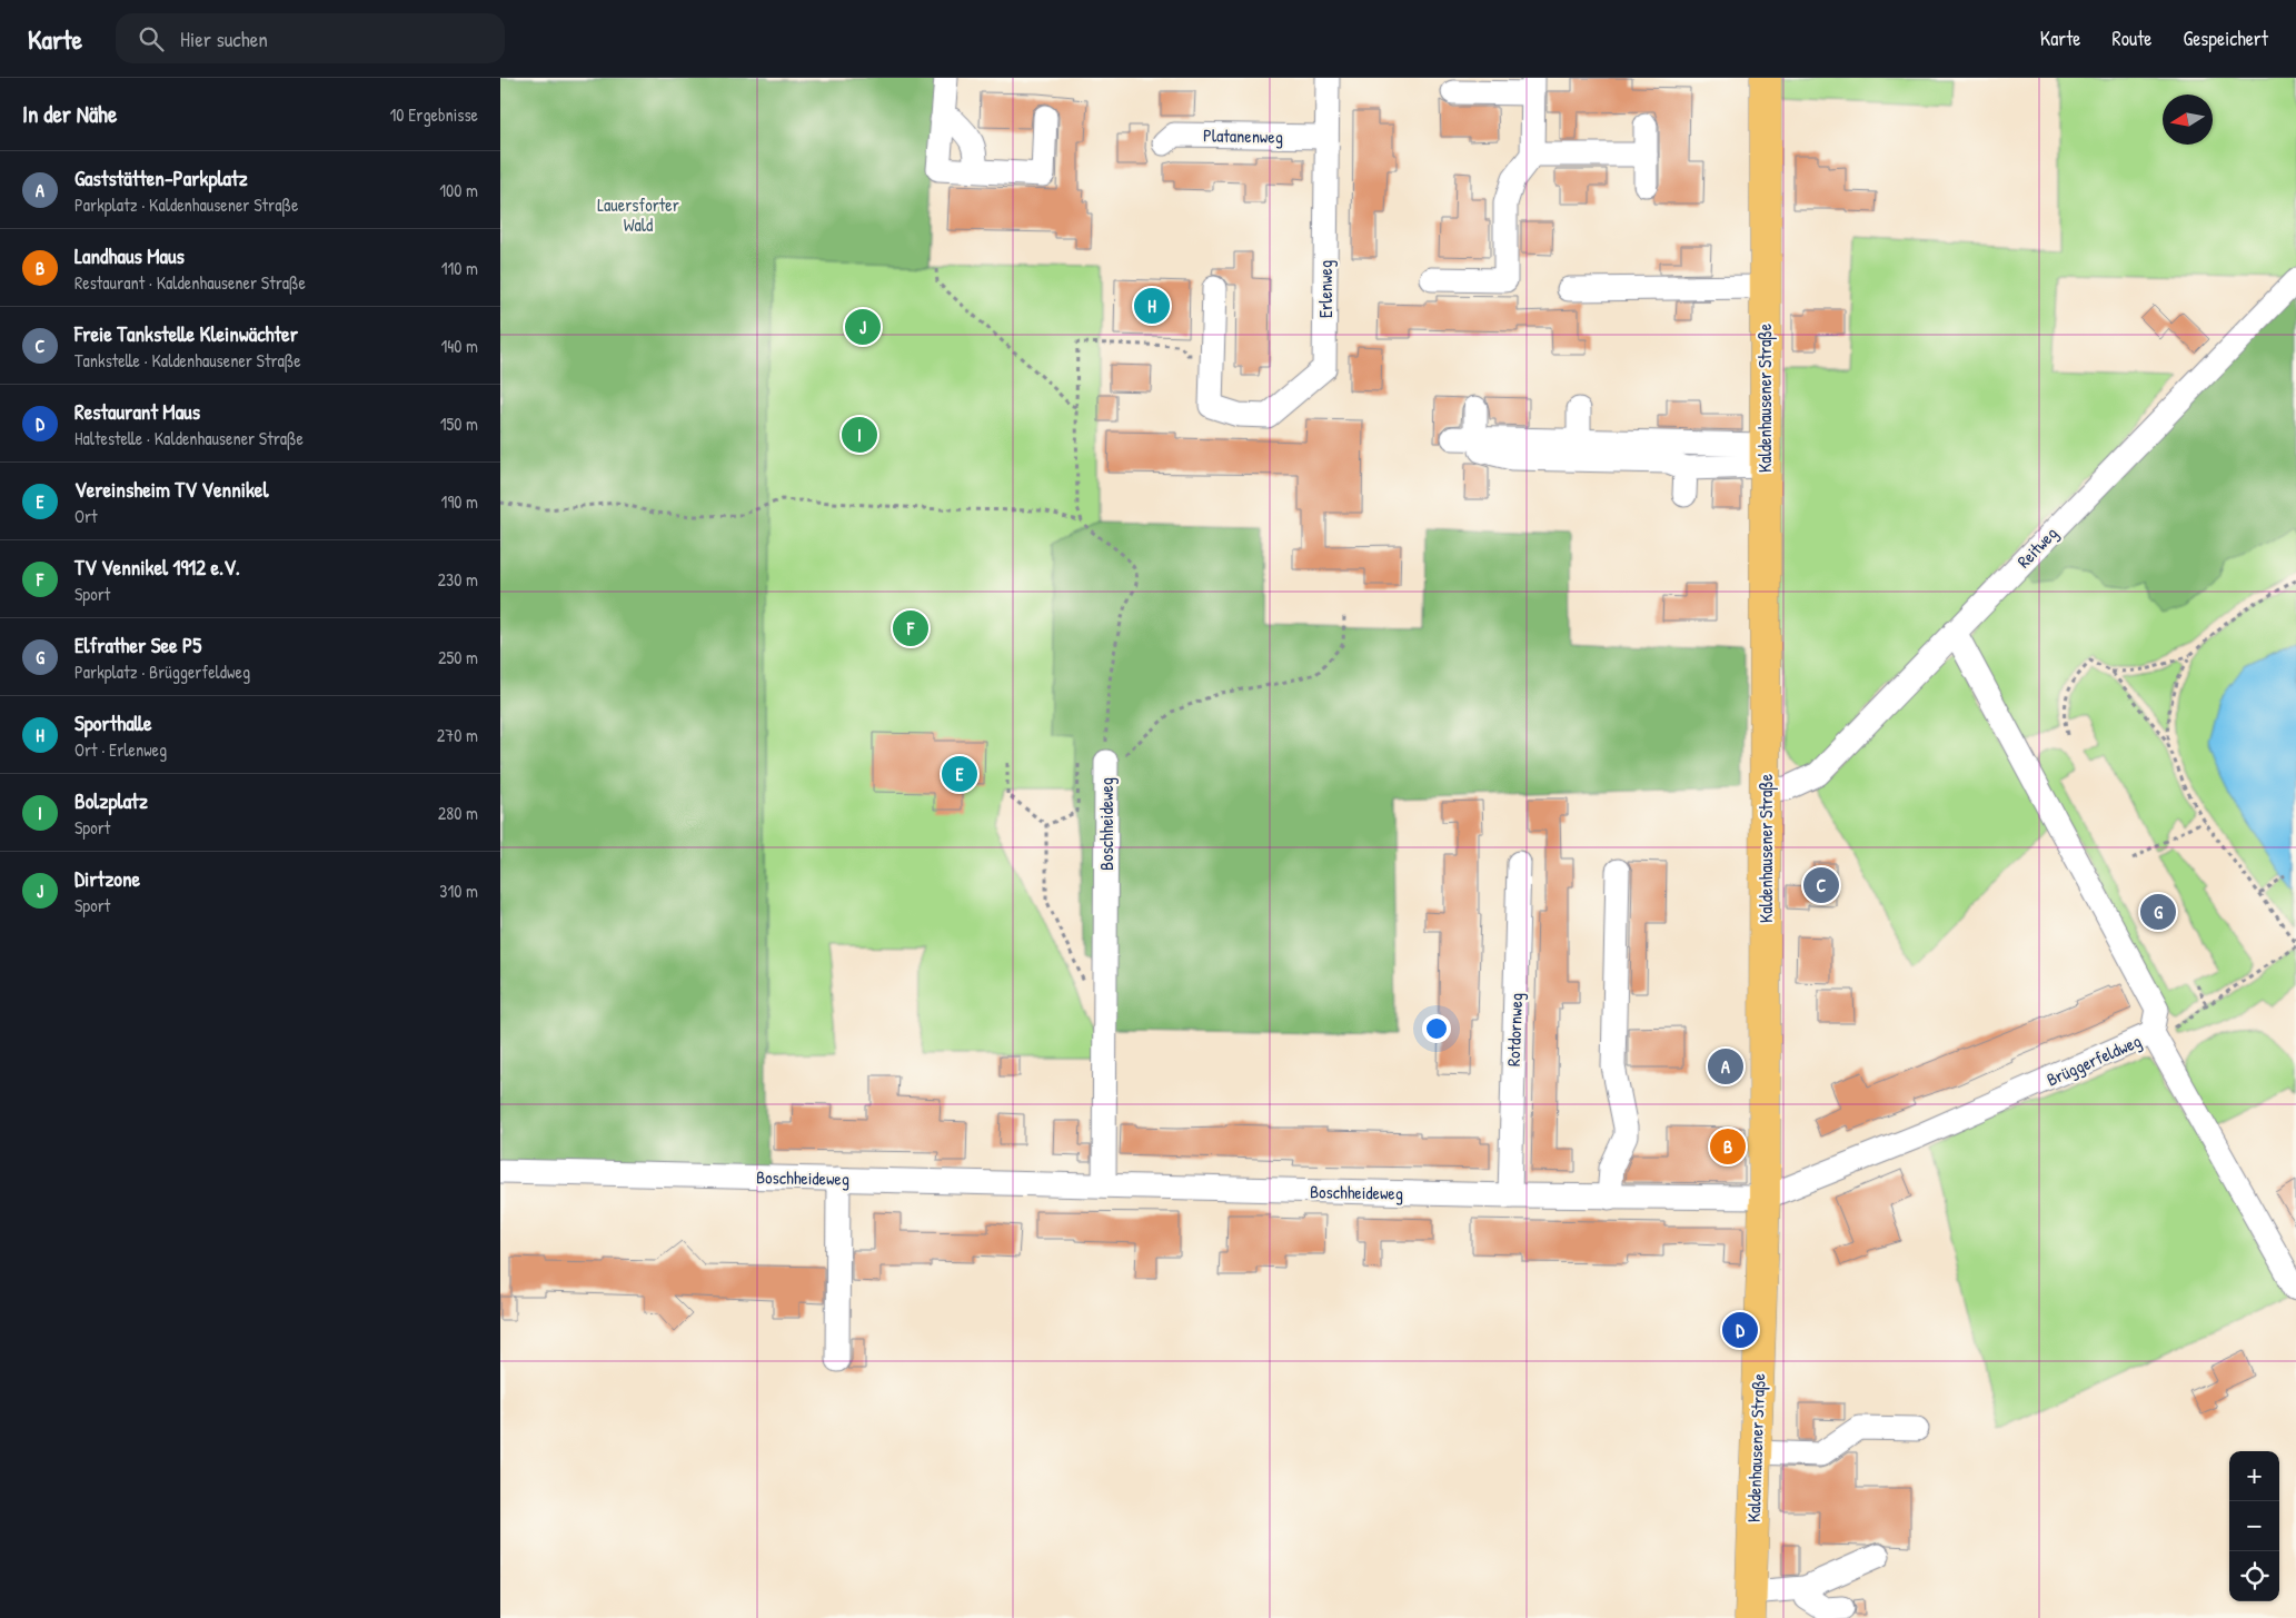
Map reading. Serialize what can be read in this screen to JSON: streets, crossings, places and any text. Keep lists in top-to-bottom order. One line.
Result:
{"streets":{"main road":["Kaldenhausener Straße"],"street":["Platanenweg","Erlenweg","Reitweg","Boschheideweg","Rotdornweg","Brüggerfeldweg"]},"crossings":[["Platanenweg","Erlenweg"],["Kaldenhausener Straße","Reitweg"],["Kaldenhausener Straße","Boschheideweg"],["Kaldenhausener Straße","Brüggerfeldweg"],["Boschheideweg","Rotdornweg"],["Boschheideweg","Brüggerfeldweg"]],"parks":["Lauersforter Wald"],"north":"left","page":{"header":"Karte","search":"Hier suchen","nav":["Karte","Route","Gespeichert"],"heading":["In der Nähe","10 Ergebnisse"],"list":[{"mark":"A","name":"Gaststätten-Parkplatz","note":"Parkplatz · Kaldenhausener Straße","value":"100 m"},{"mark":"B","name":"Landhaus Maus","note":"Restaurant · Kaldenhausener Straße","value":"110 m"},{"mark":"C","name":"Freie Tankstelle Kleinwächter","note":"Tankstelle · Kaldenhausener Straße","value":"140 m"},{"mark":"D","name":"Restaurant Maus","note":"Haltestelle · Kaldenhausener Straße","value":"150 m"},{"mark":"E","name":"Vereinsheim TV Vennikel","note":"Ort","value":"190 m"},{"mark":"F","name":"TV Vennikel 1912 e.V.","note":"Sport","value":"230 m"},{"mark":"G","name":"Elfrather See P5","note":"Parkplatz · Brüggerfeldweg","value":"250 m"},{"mark":"H","name":"Sporthalle","note":"Ort · Erlenweg","value":"270 m"},{"mark":"I","name":"Bolzplatz","note":"Sport","value":"280 m"},{"mark":"J","name":"Dirtzone","note":"Sport","value":"310 m"}],"pins":["H","J","I","F","E","C","G","A","B","D"],"map_buttons":["+","−"]}}
